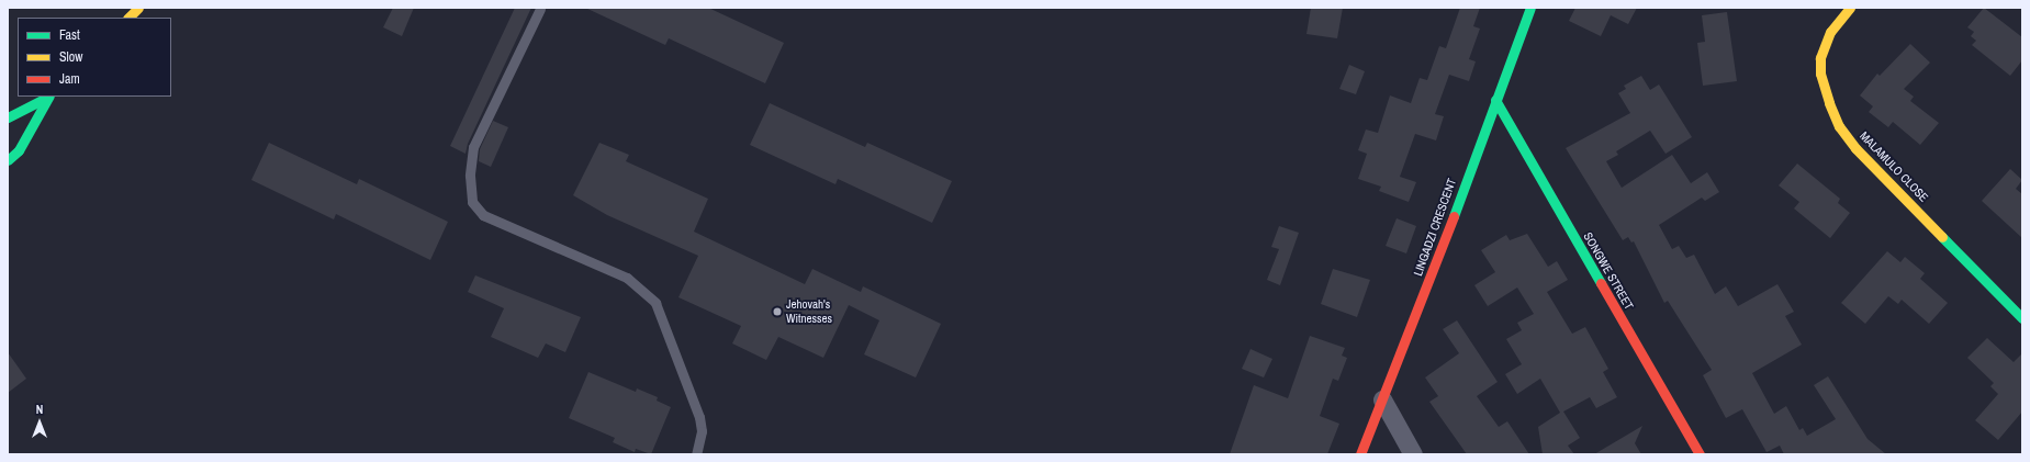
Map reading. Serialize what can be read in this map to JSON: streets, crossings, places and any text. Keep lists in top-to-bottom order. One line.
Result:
{"streets":{"main road":["MALAMULO CLOSE","LINGADZI CRESCENT","SONGWE STREET"]},"crossings":[["LINGADZI CRESCENT","SONGWE STREET"]],"places":["Jehovah's Witnesses"],"legend":["Fast","Slow","Jam"],"north":"top"}
